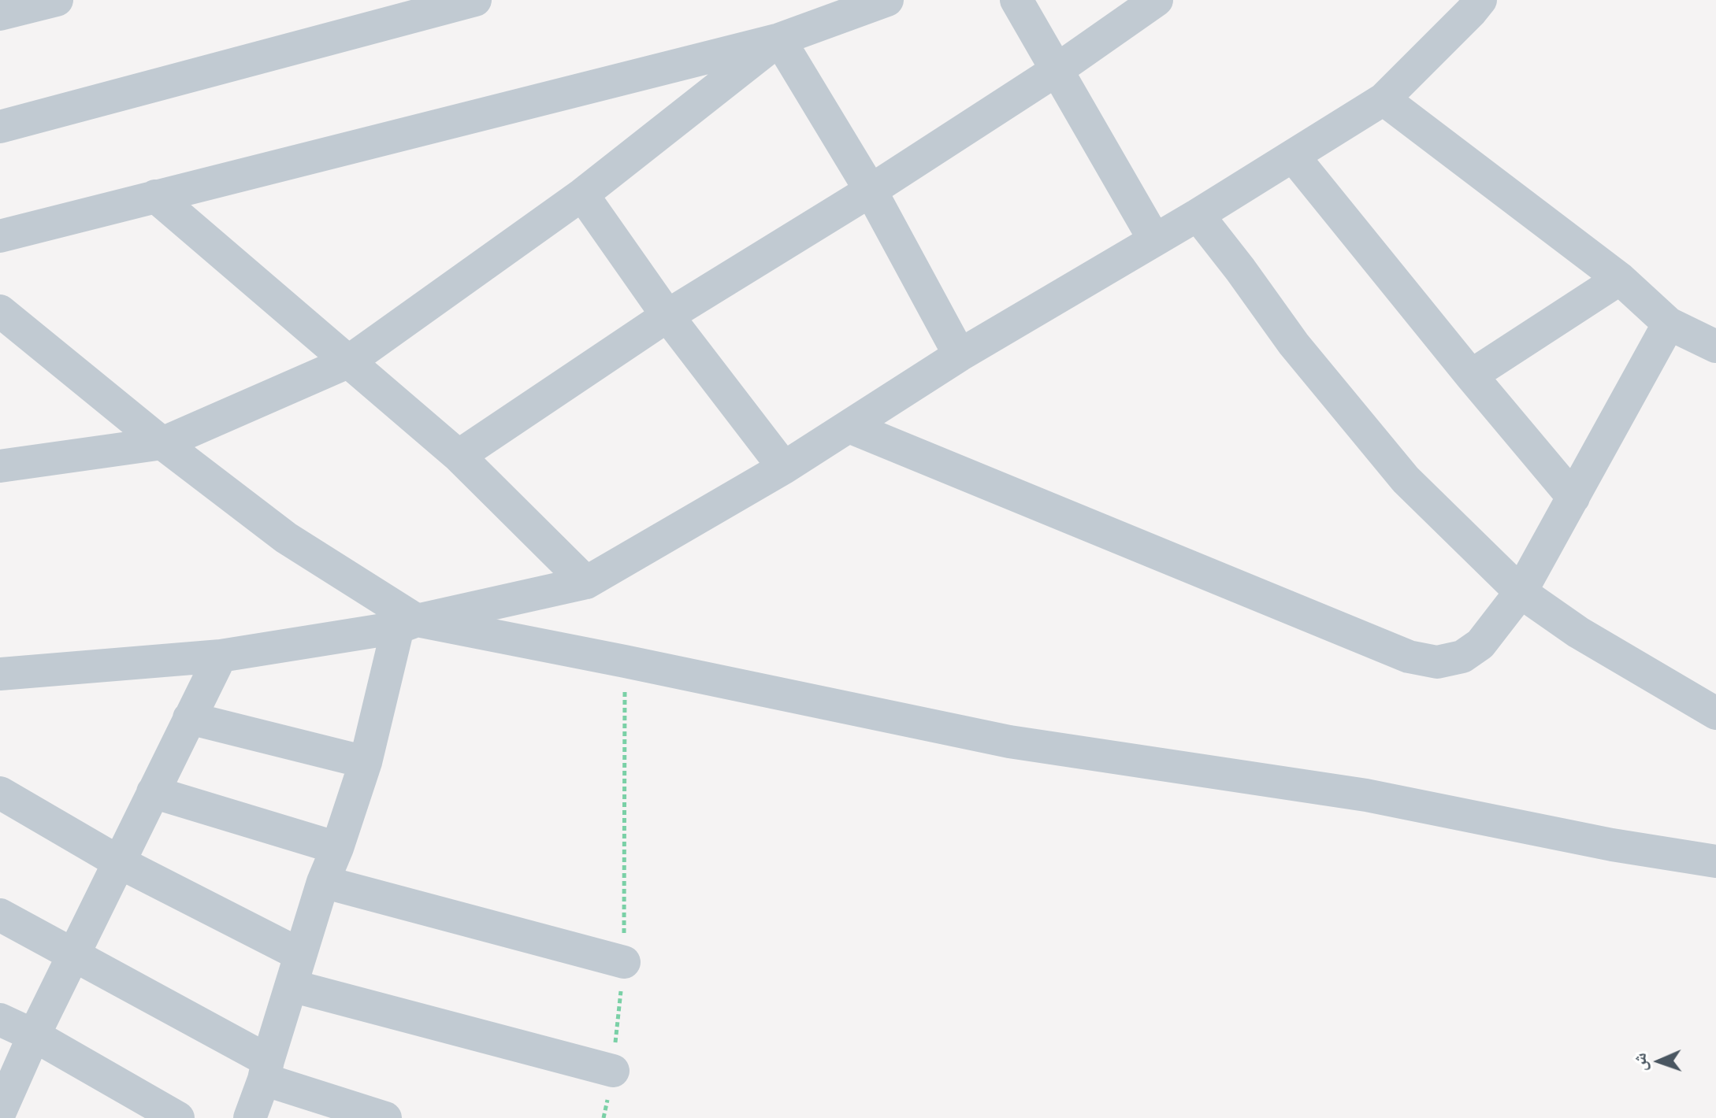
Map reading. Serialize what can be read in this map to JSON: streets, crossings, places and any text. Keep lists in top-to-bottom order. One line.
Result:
{"north":"left"}
